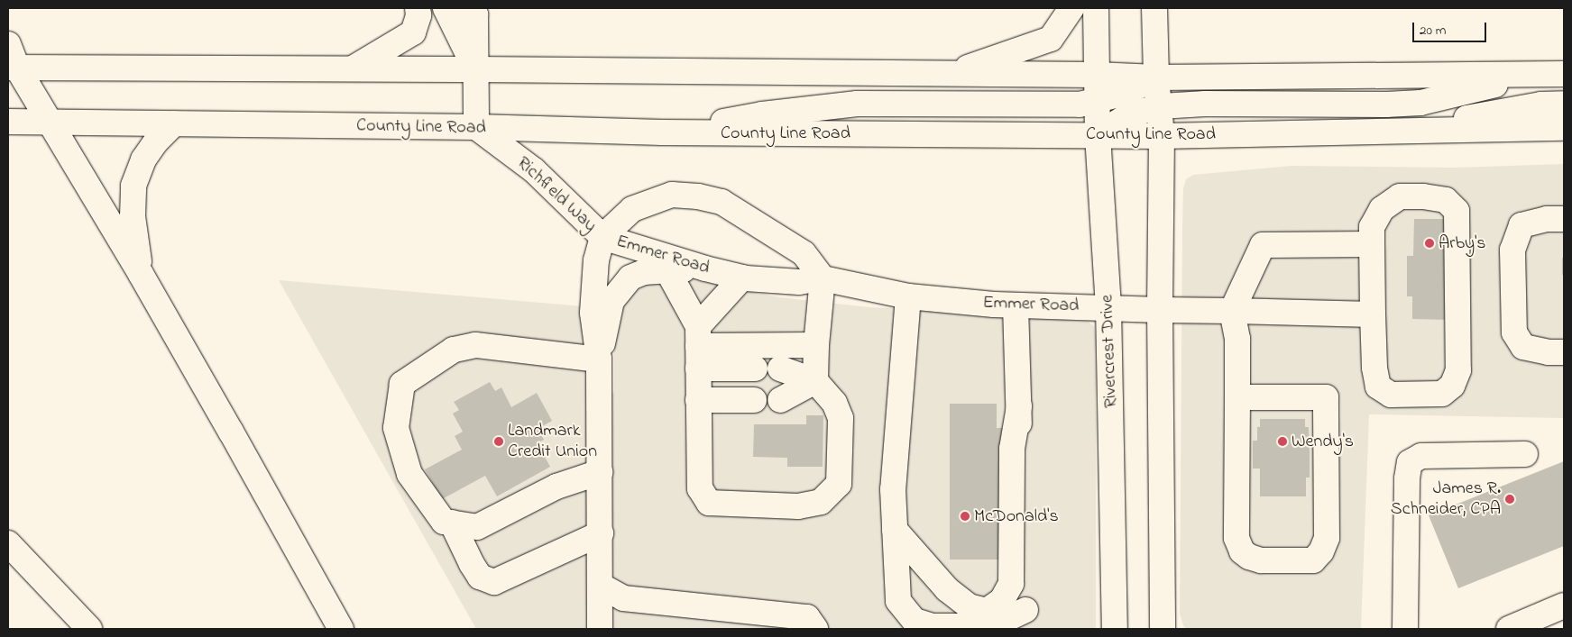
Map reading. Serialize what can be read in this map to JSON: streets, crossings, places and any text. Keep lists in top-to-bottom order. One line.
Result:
{"streets":{"main road":["County Line Road","Richfield Way","Emmer Road","Rivercrest Drive"]},"crossings":[["County Line Road","Richfield Way"],["County Line Road","Rivercrest Drive"],["Richfield Way","Emmer Road"],["Emmer Road","Rivercrest Drive"]],"places":["Arby's","Landmark Credit Union","Wendy's","James R. Schneider, CPA","McDonald's"],"scale_bar":"20 m"}
